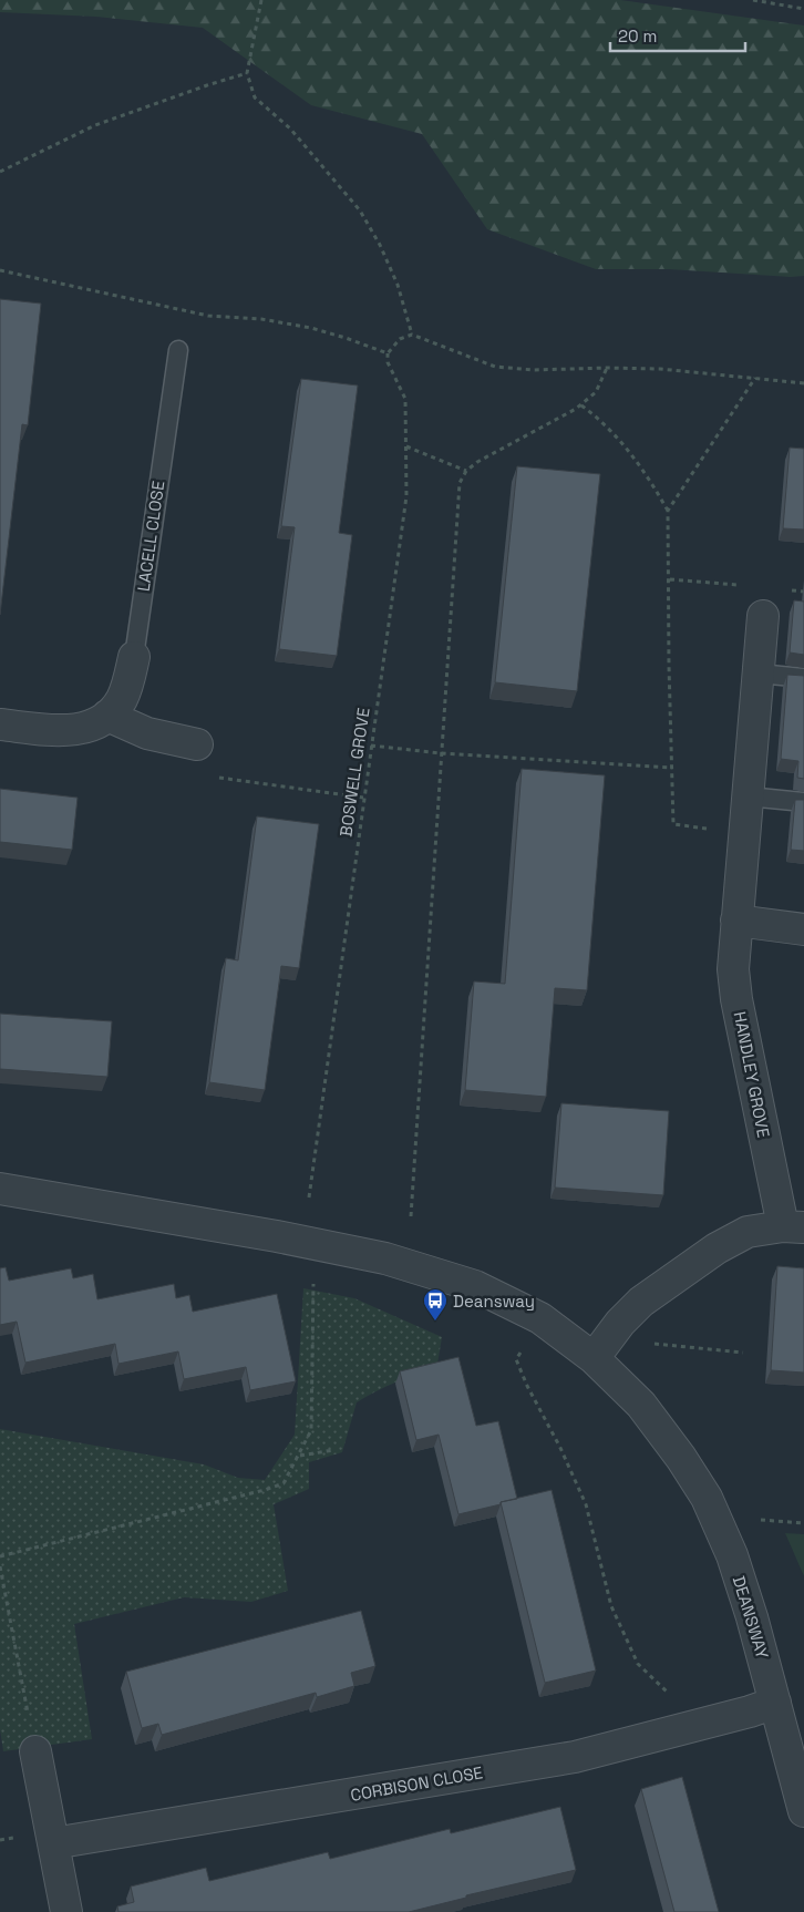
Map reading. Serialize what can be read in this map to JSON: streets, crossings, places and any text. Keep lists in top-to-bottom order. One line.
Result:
{"streets":{"street":["LACELL CLOSE","HANDLEY GROVE","DEANSWAY","CORBISON CLOSE"],"path":["BOSWELL GROVE"]},"crossings":[["DEANSWAY","CORBISON CLOSE"]],"places":{"bus stop":["Deansway"]},"scale_bar":"20 m"}
